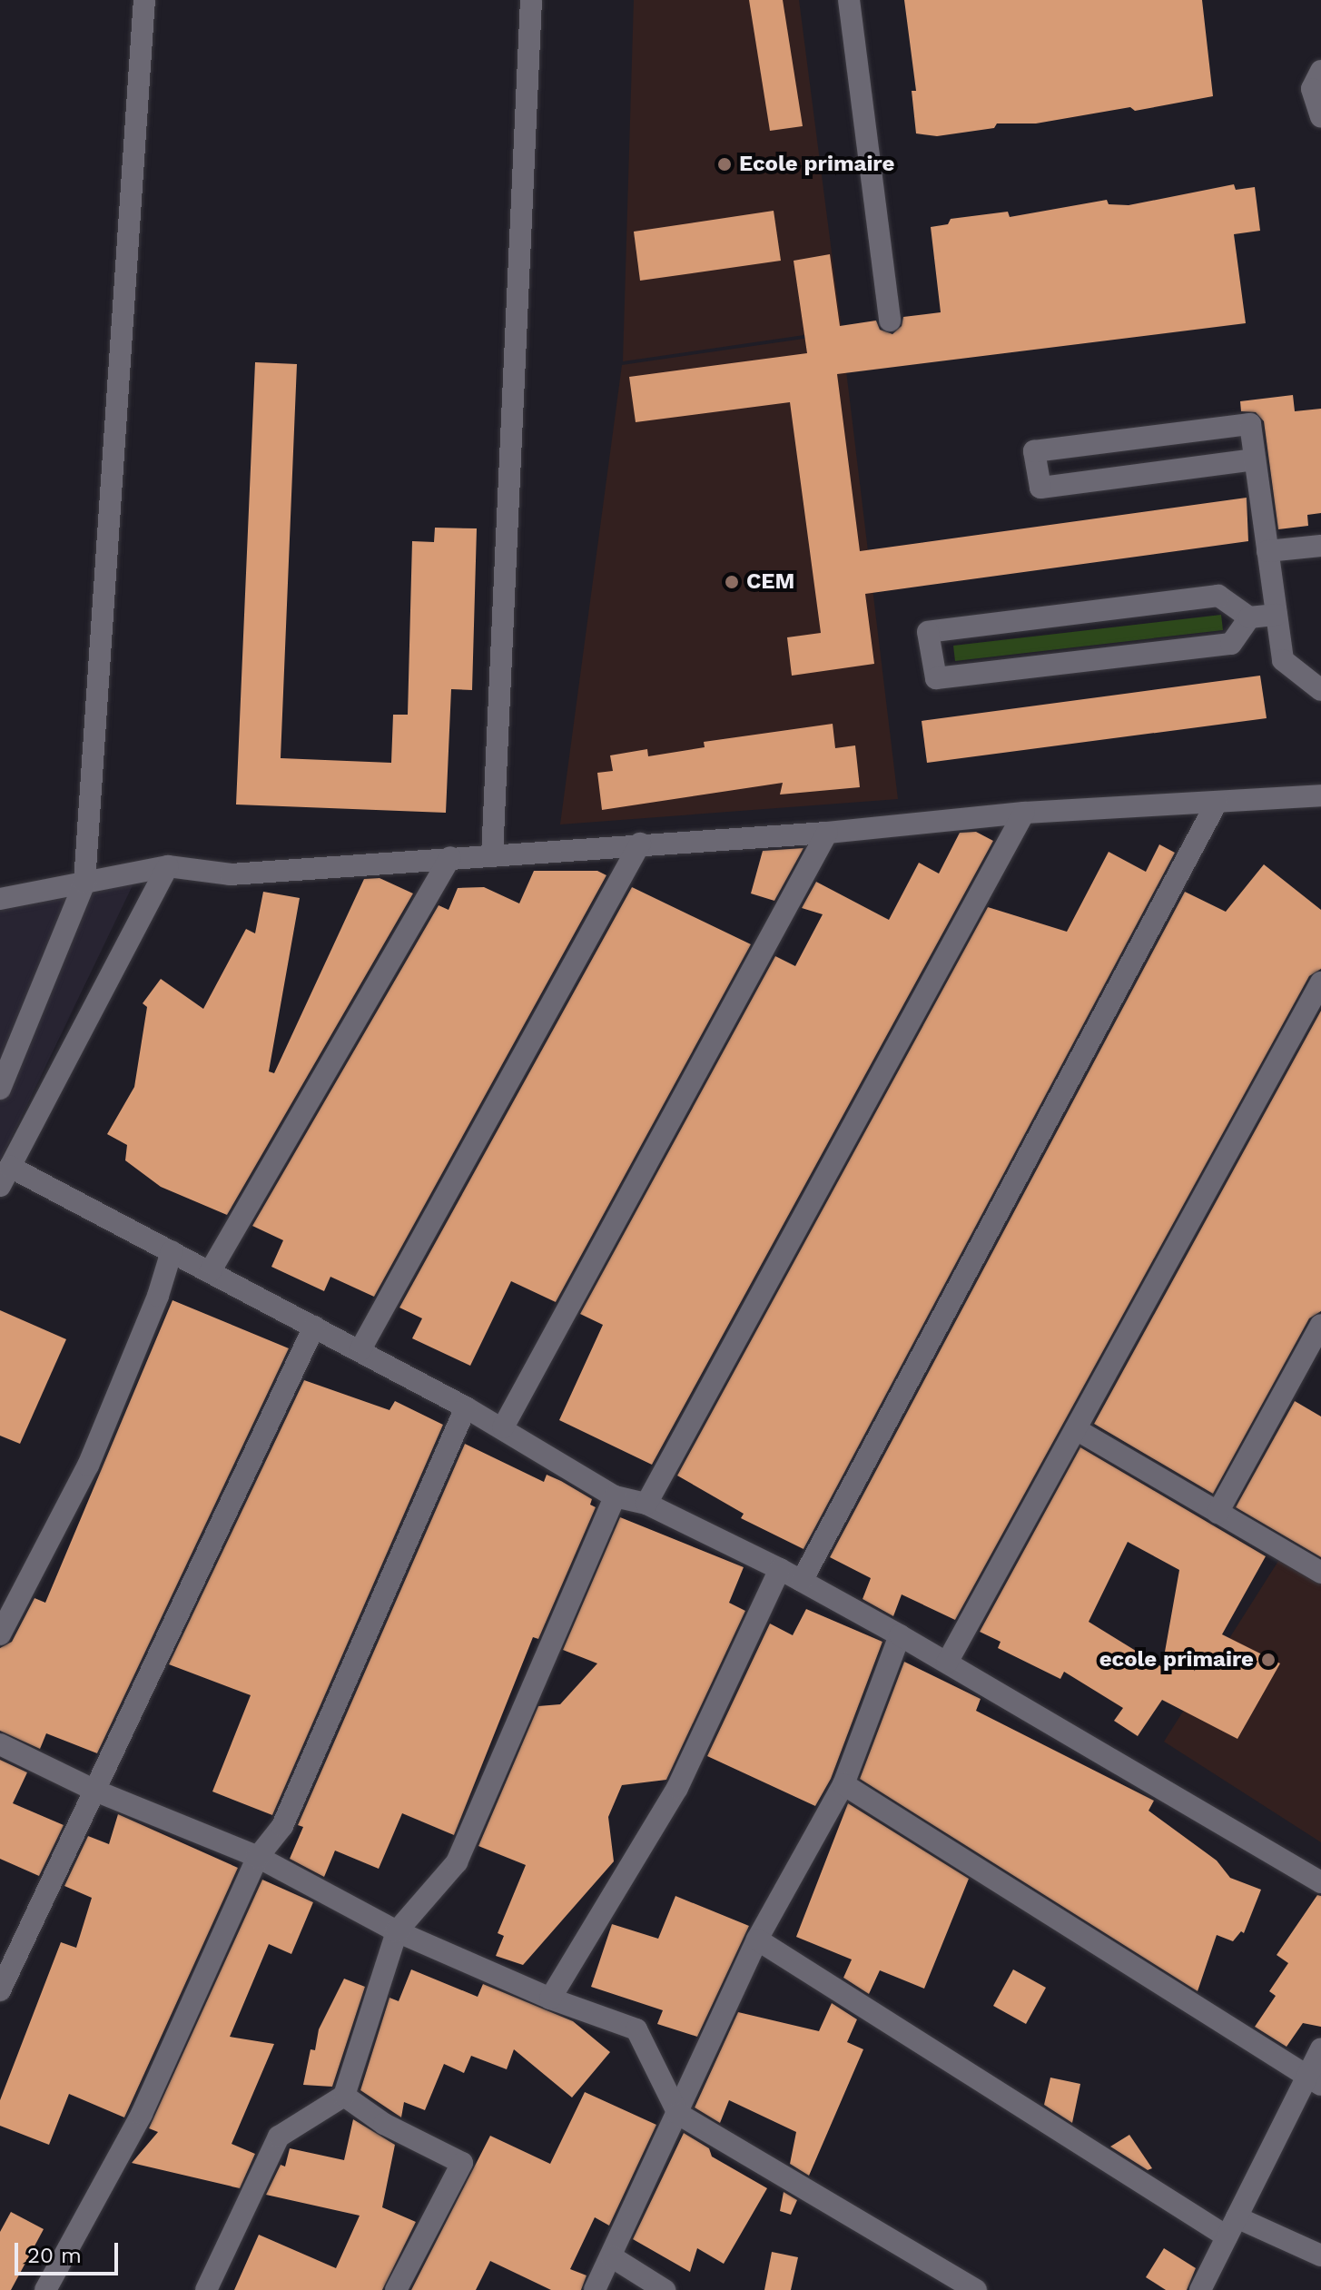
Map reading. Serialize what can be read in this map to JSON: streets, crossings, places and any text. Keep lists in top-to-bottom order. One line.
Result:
{"places":["Ecole primaire","CEM","ecole primaire"],"scale_bar":"20 m"}
